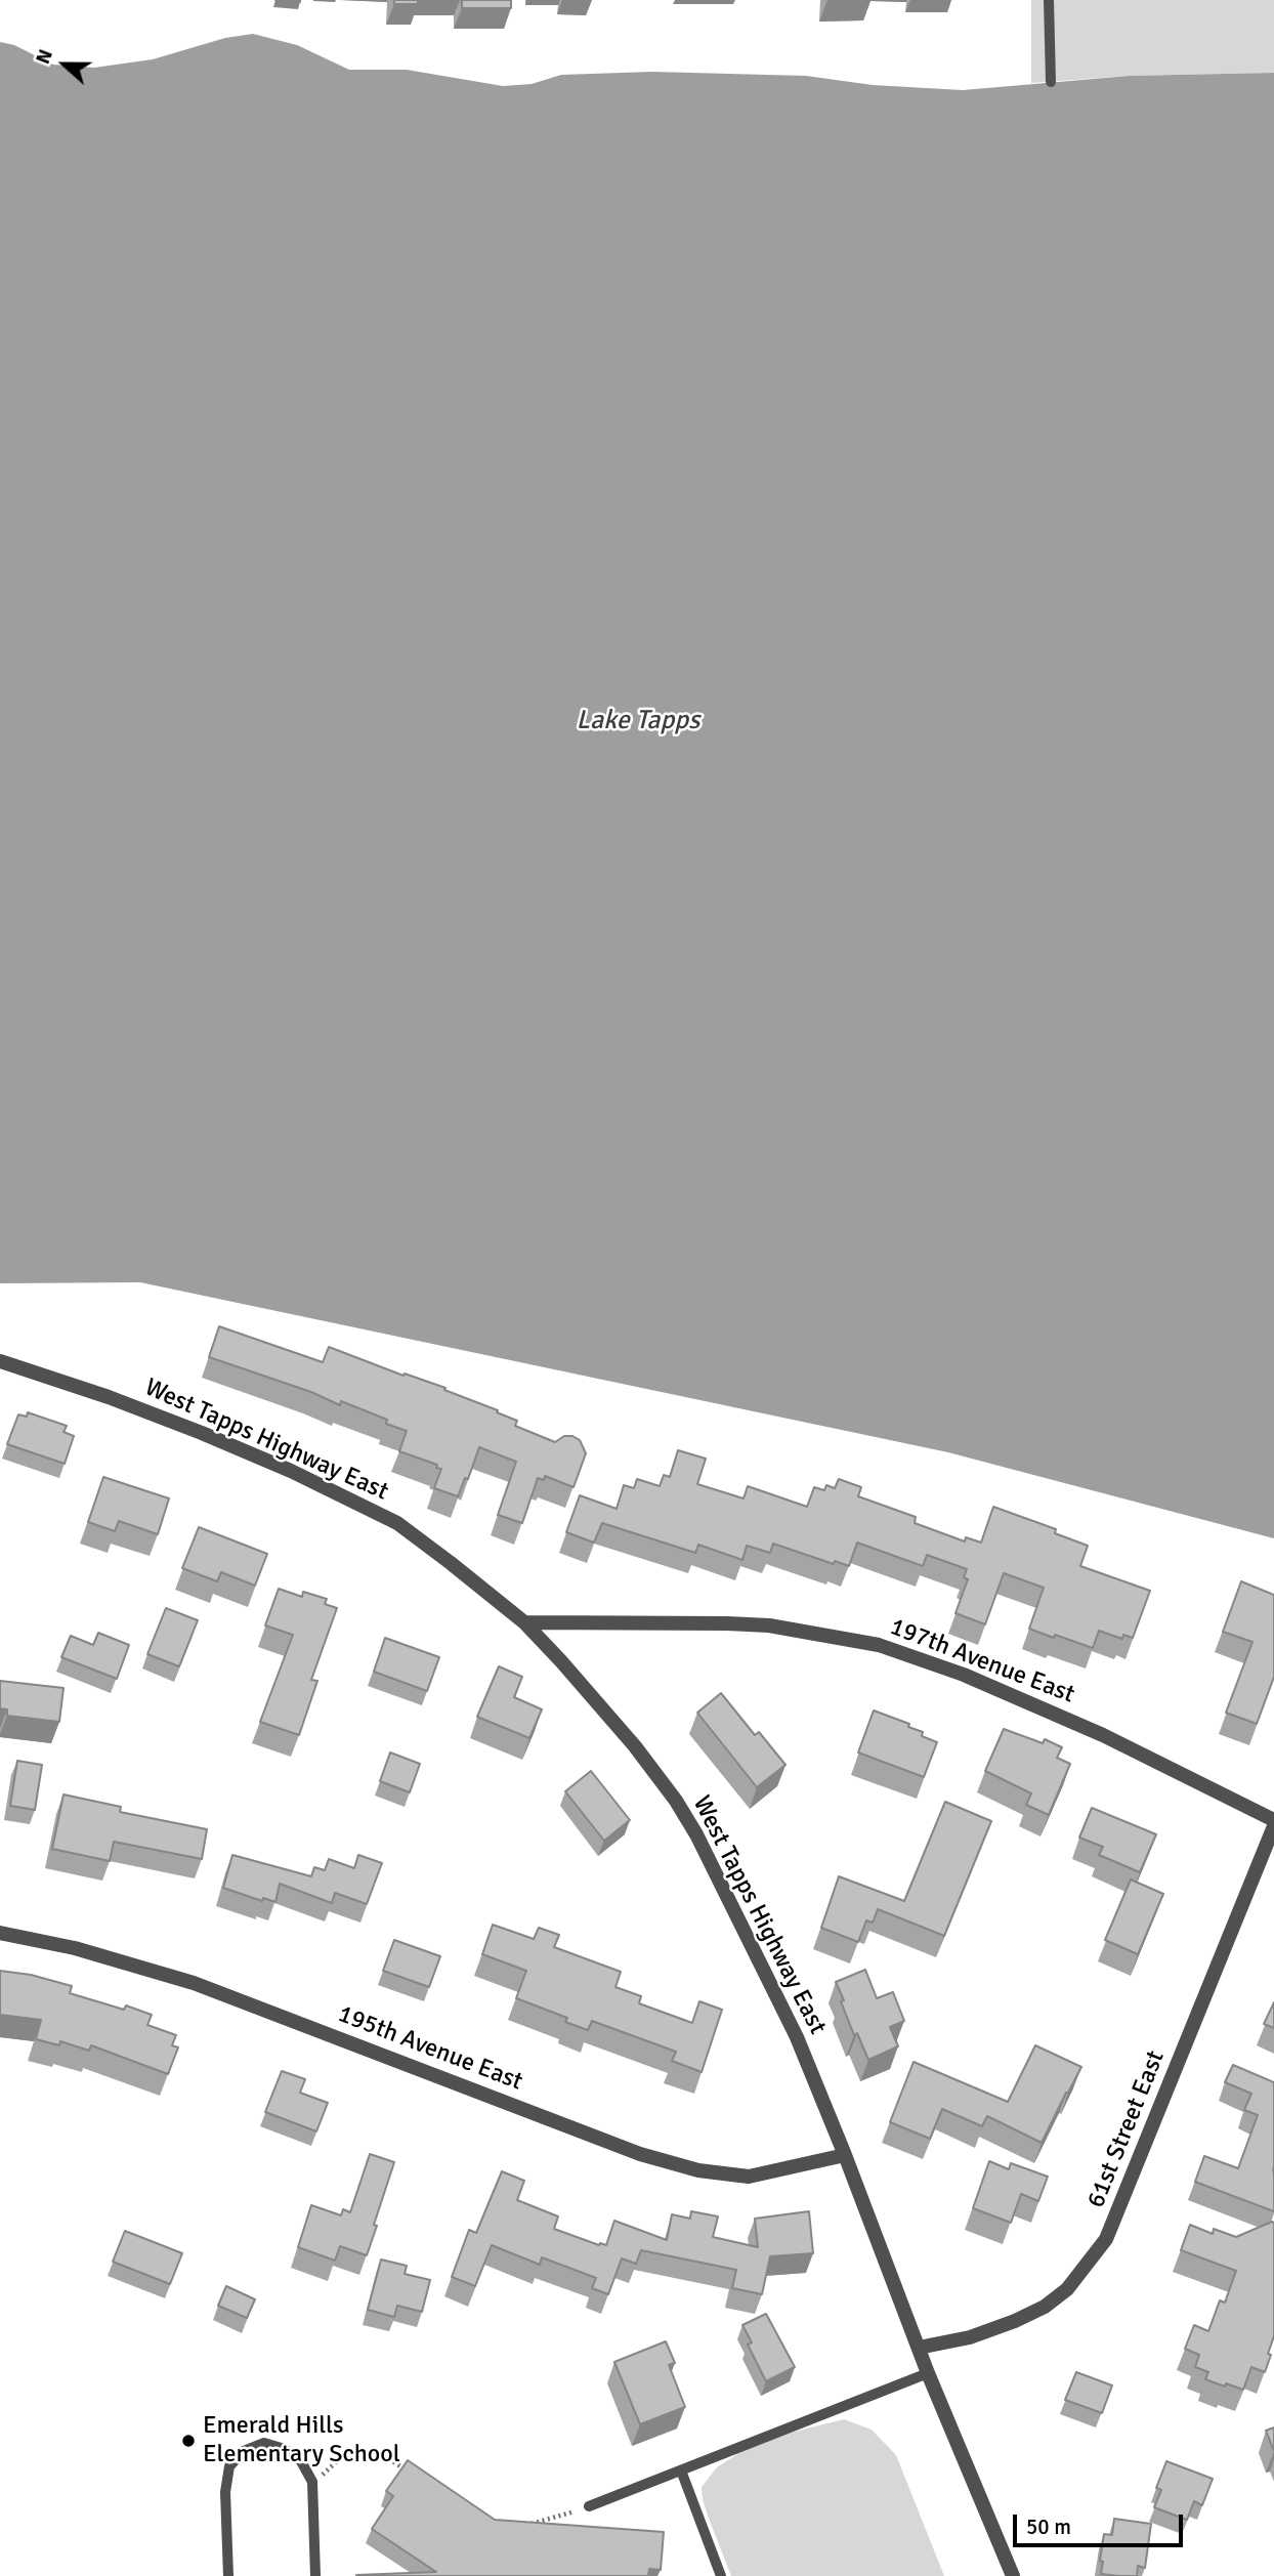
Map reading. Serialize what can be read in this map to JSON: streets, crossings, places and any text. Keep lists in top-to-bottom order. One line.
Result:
{"streets":{"street":["West Tapps Highway East","197th Avenue East","195th Avenue East","61st Street East"]},"crossings":[["West Tapps Highway East","197th Avenue East"],["West Tapps Highway East","195th Avenue East"],["West Tapps Highway East","61st Street East"]],"water":["Lake Tapps"],"places":["Emerald Hills Elementary School"],"scale_bar":"50 m","north":"left"}
